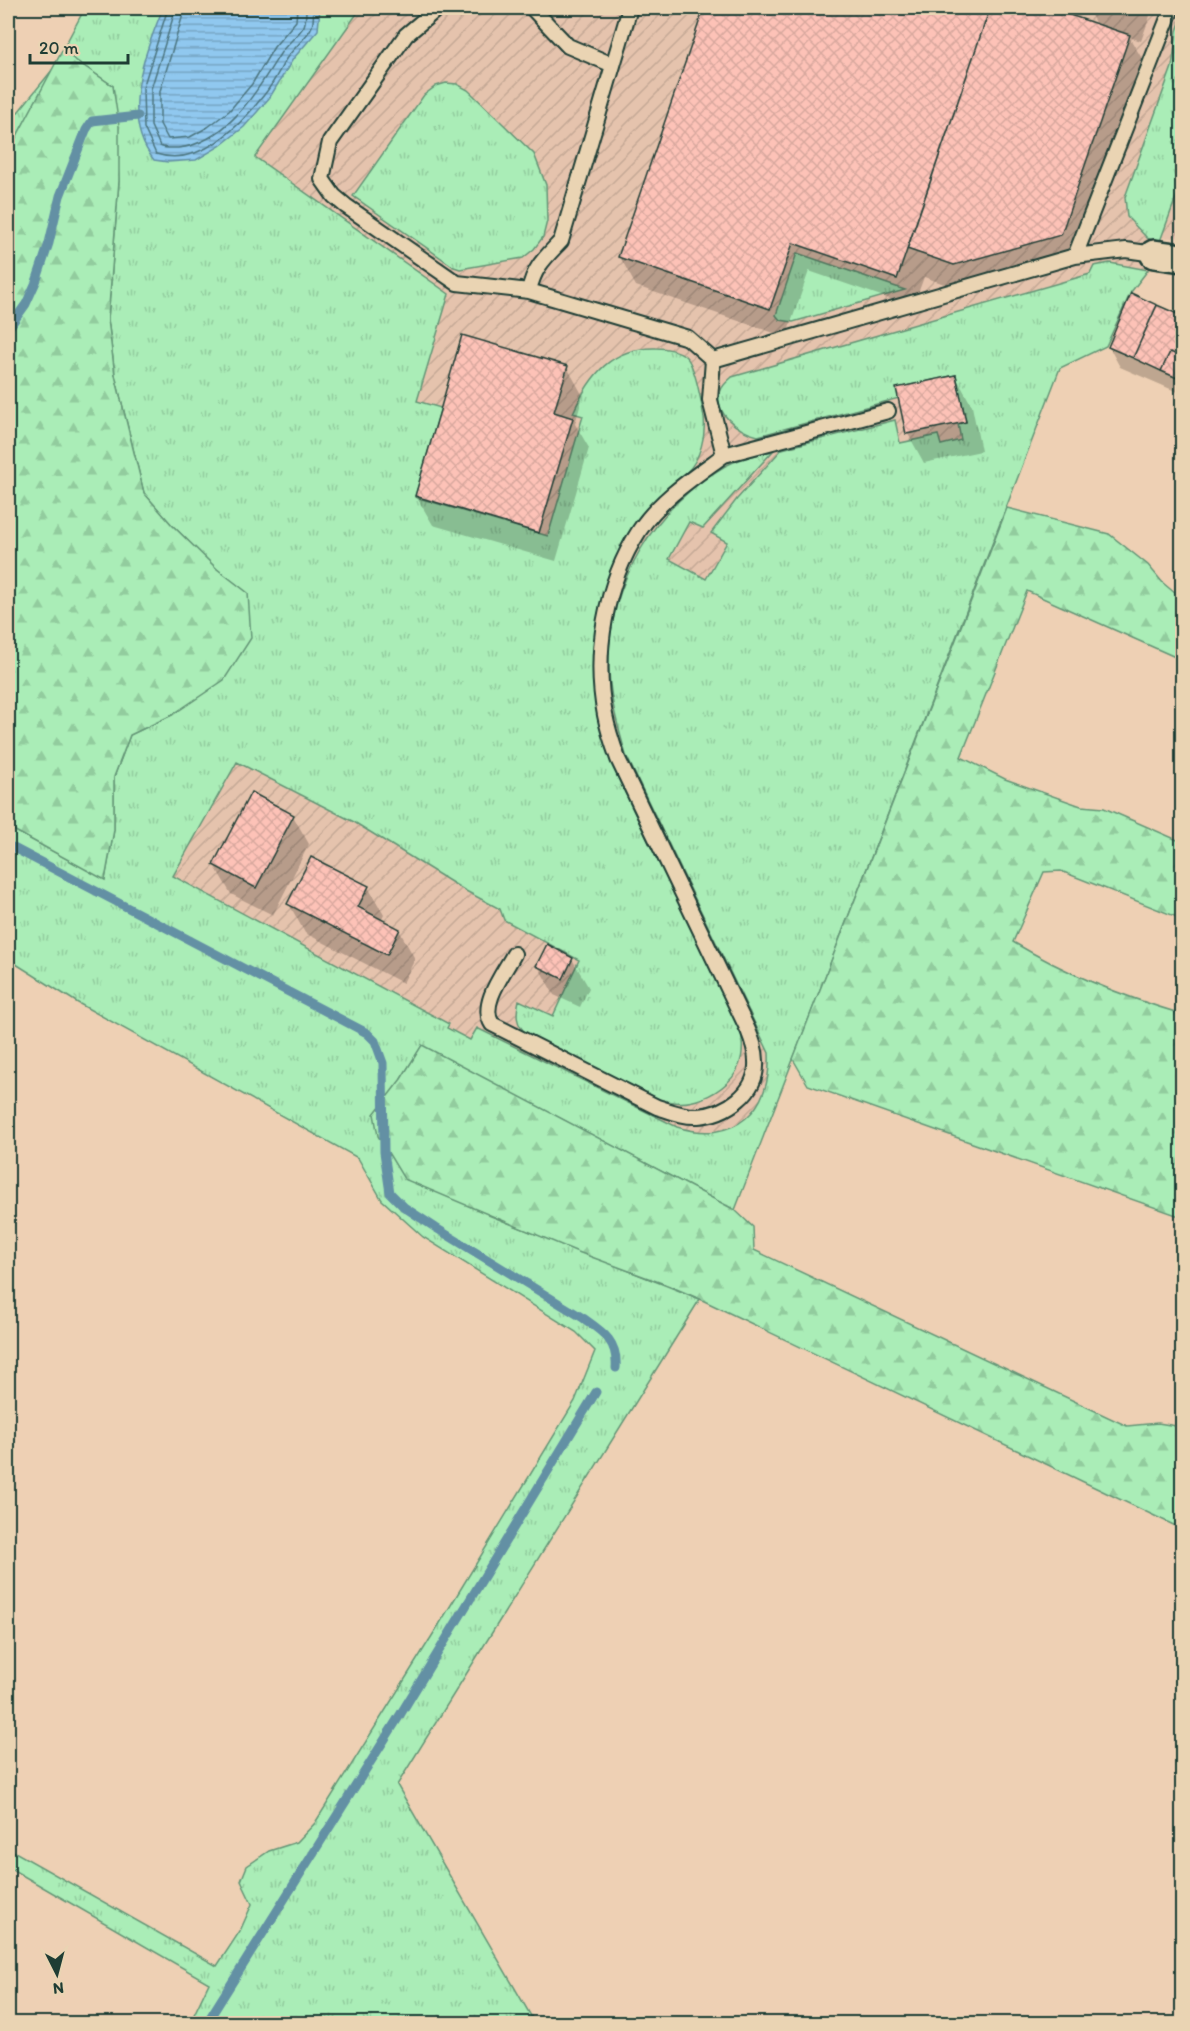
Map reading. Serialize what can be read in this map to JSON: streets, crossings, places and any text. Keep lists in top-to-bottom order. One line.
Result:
{"scale_bar":"20 m","north":"bottom"}
